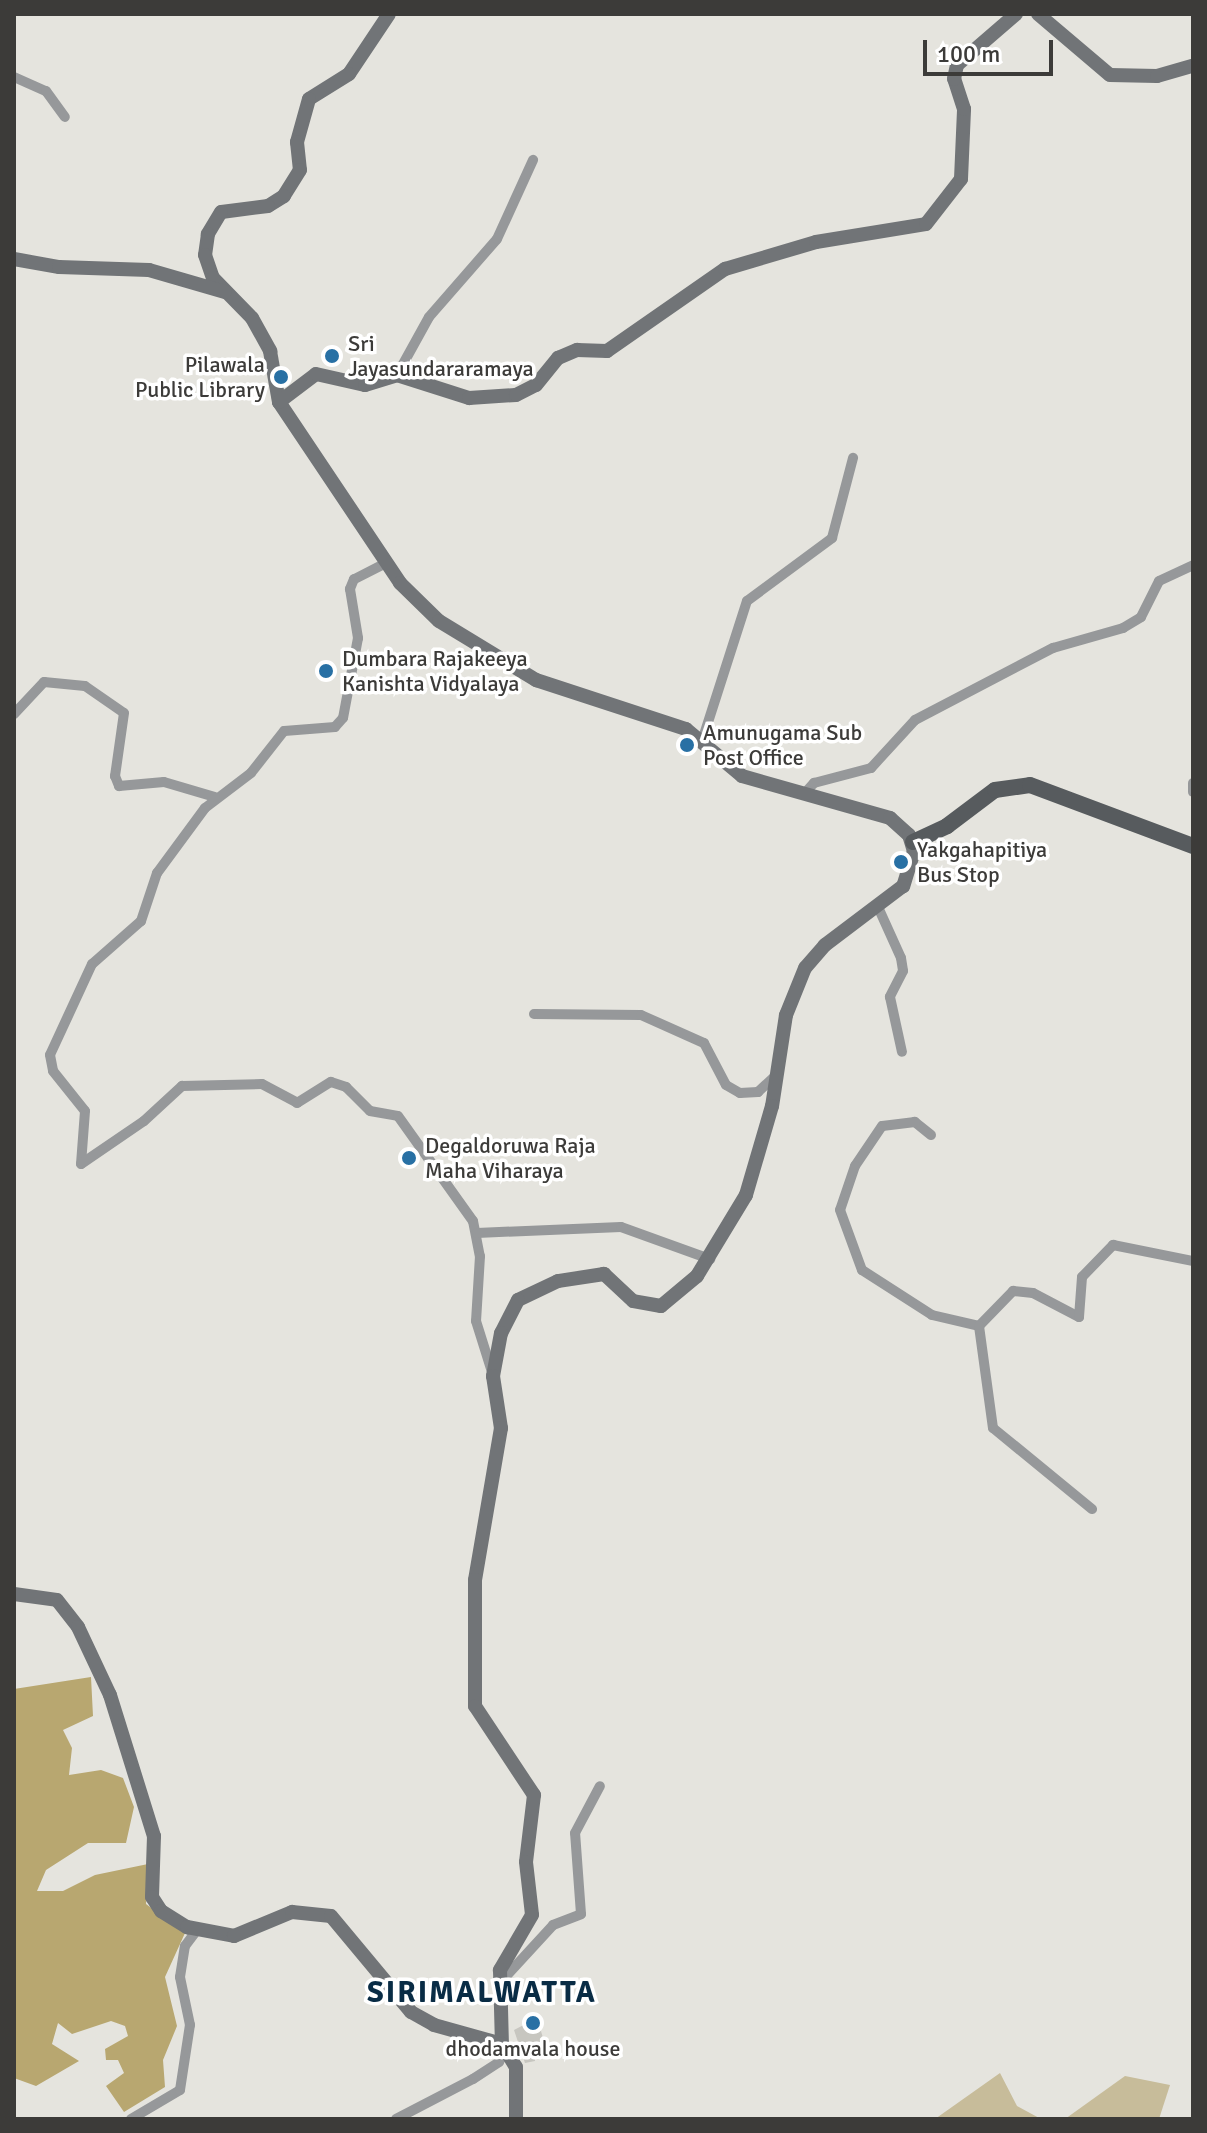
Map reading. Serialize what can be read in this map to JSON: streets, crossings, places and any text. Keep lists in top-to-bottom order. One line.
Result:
{"districts":["SIRIMALWATTA"],"places":["Sri Jayasundararamaya","Pilawala Public Library","Dumbara Rajakeeya Kanishta Vidyalaya","Amunugama Sub Post Office","Yakgahapitiya Bus Stop","Degaldoruwa Raja Maha Viharaya","dhodamvala house"],"scale_bar":"100 m"}
